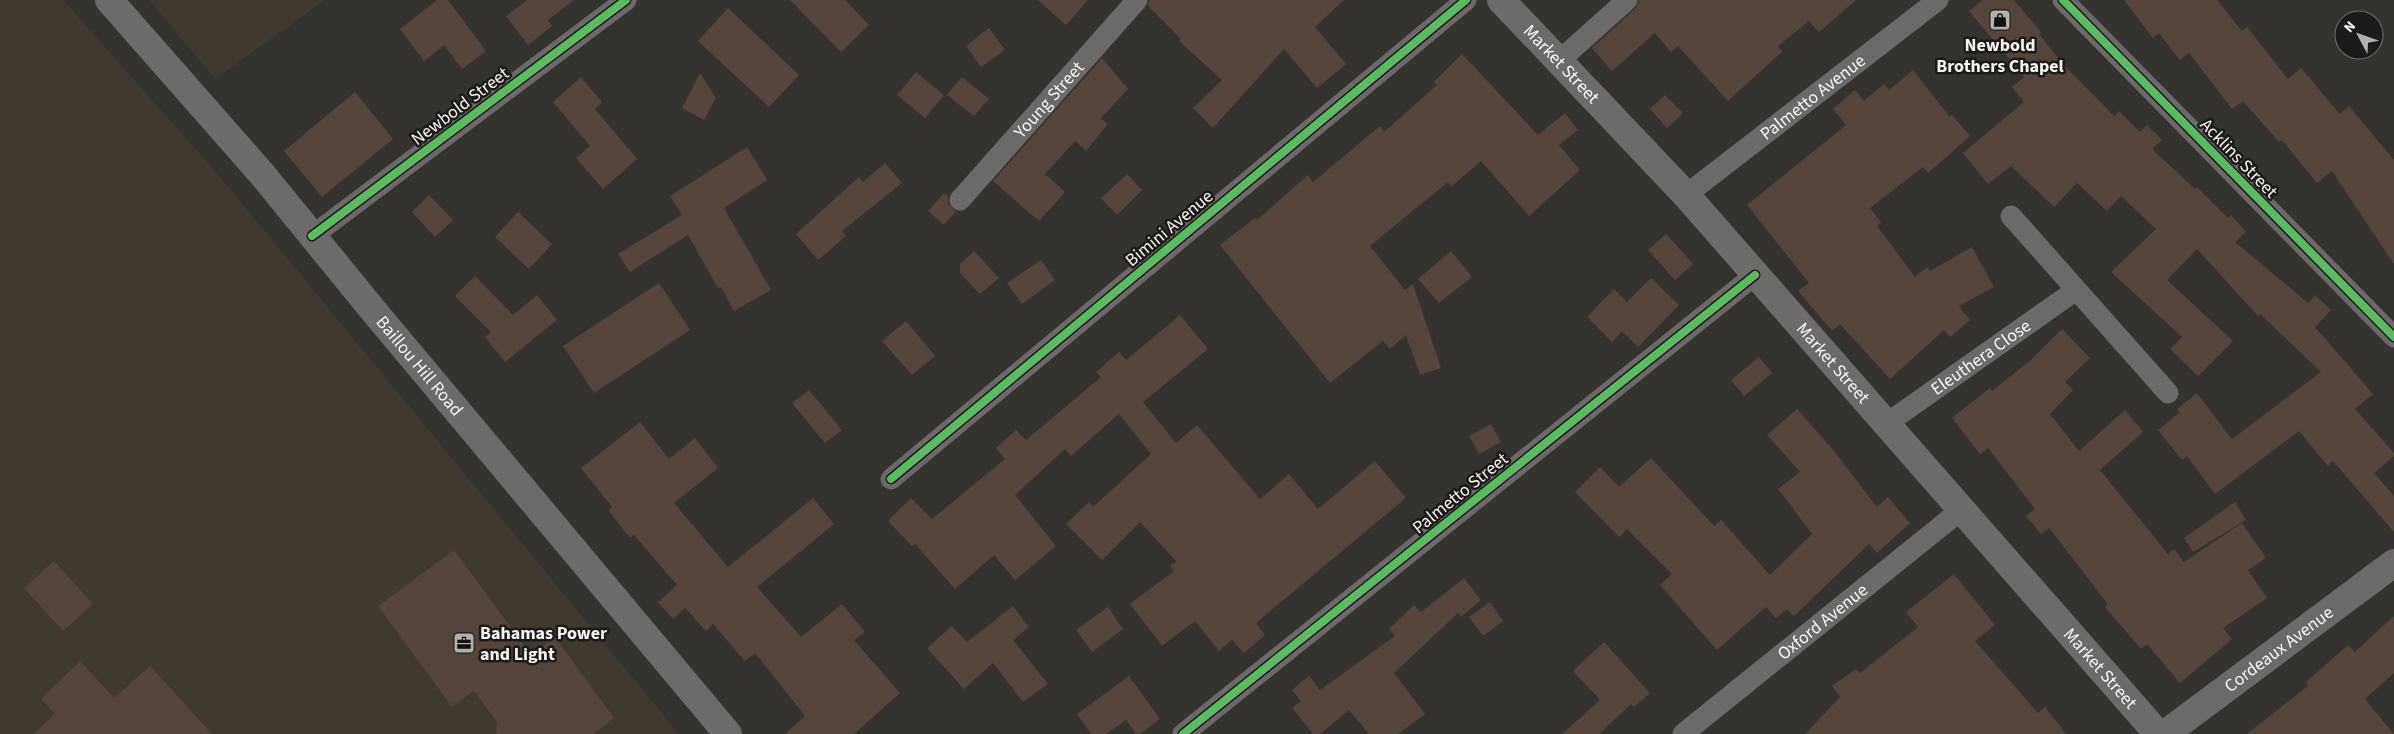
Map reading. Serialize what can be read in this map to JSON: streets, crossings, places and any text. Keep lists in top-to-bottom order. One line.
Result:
{"streets":{"main road":["Market Street","Baillou Hill Road"],"street":["Palmetto Avenue","Young Street","Newbold Street","Acklins Street","Bimini Avenue","Eleuthera Close","Palmetto Street","Oxford Avenue","Cordeaux Avenue"]},"crossings":[["Market Street","Palmetto Avenue"],["Market Street","Eleuthera Close"],["Market Street","Palmetto Street"],["Market Street","Oxford Avenue"],["Newbold Street","Baillou Hill Road"]],"places":{"shop":["Newbold Brothers Chapel"],"office":["Bahamas Power and Light"]},"north":"top left"}
